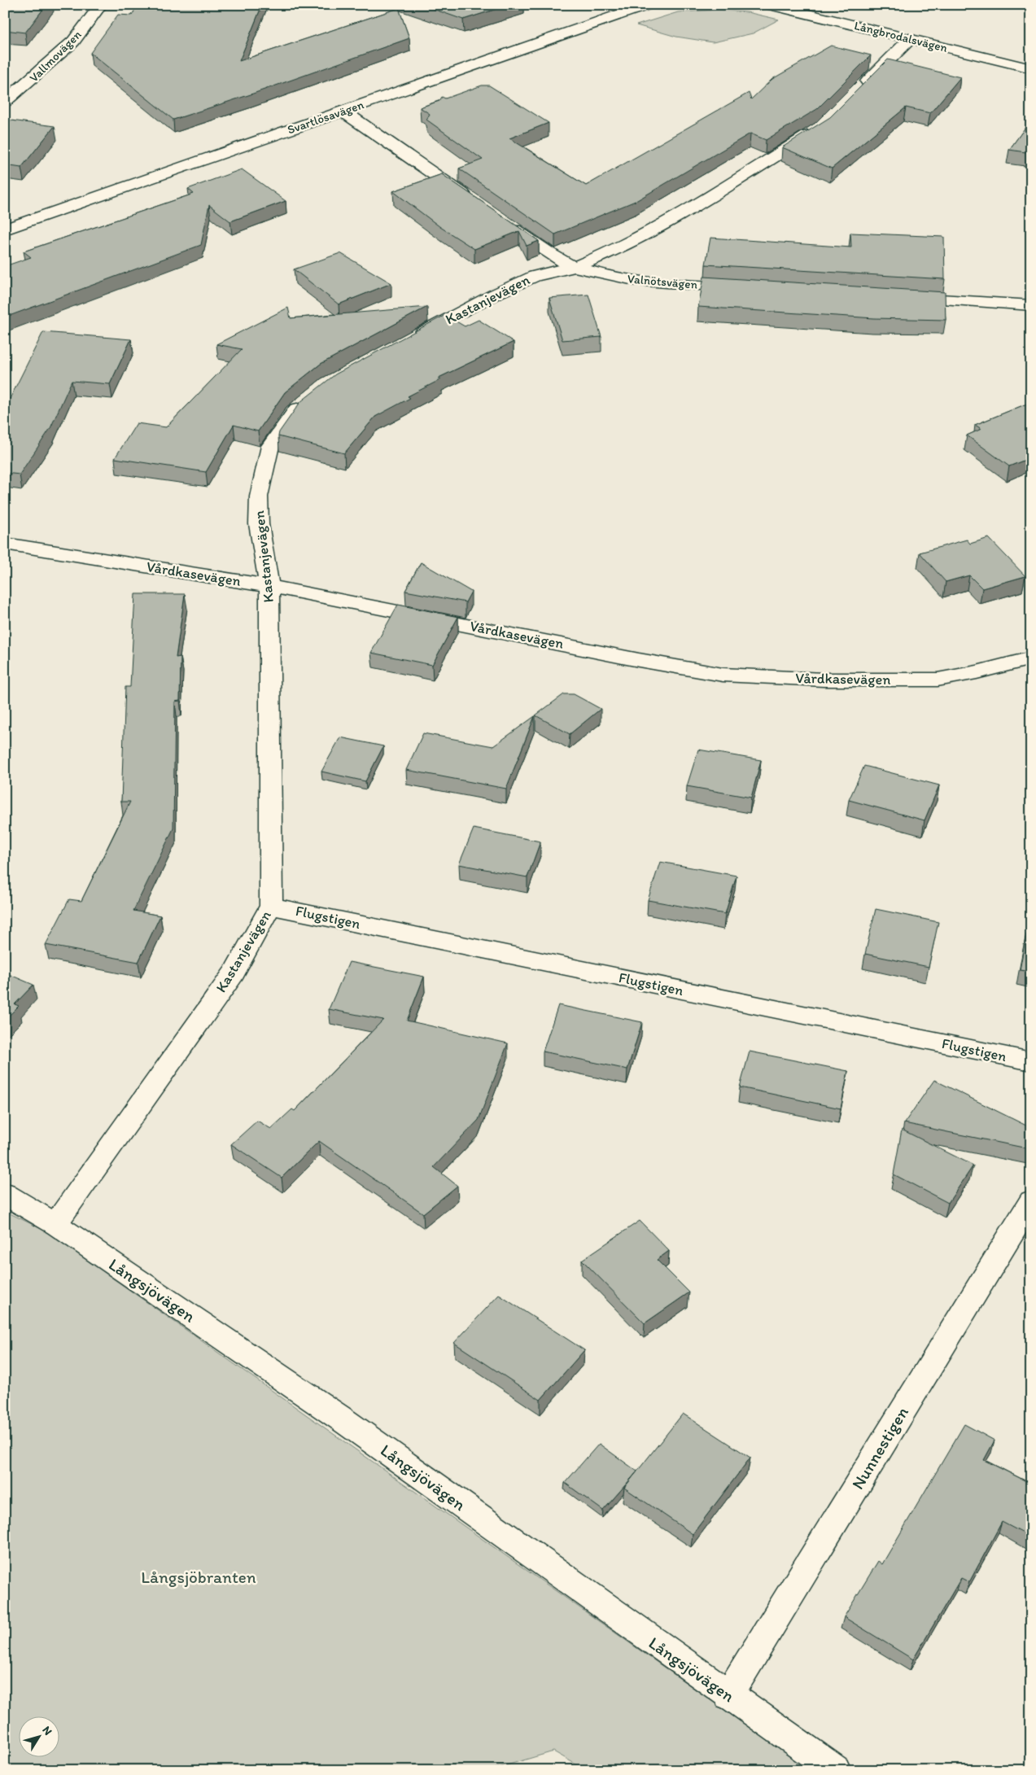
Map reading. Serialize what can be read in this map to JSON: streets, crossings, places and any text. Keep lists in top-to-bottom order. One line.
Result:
{"streets":{"street":["Långbrodalsvägen","Vallmovägen","Svartlösavägen","Valnötsvägen","Kastanjevägen","Vårdkasevägen","Flugstigen","Långsjövägen","Nunnestigen"]},"crossings":[["Valnötsvägen","Kastanjevägen"],["Kastanjevägen","Vårdkasevägen"],["Kastanjevägen","Flugstigen"],["Kastanjevägen","Långsjövägen"],["Långsjövägen","Nunnestigen"]],"parks":["Långsjöbranten"],"north":"top right"}
